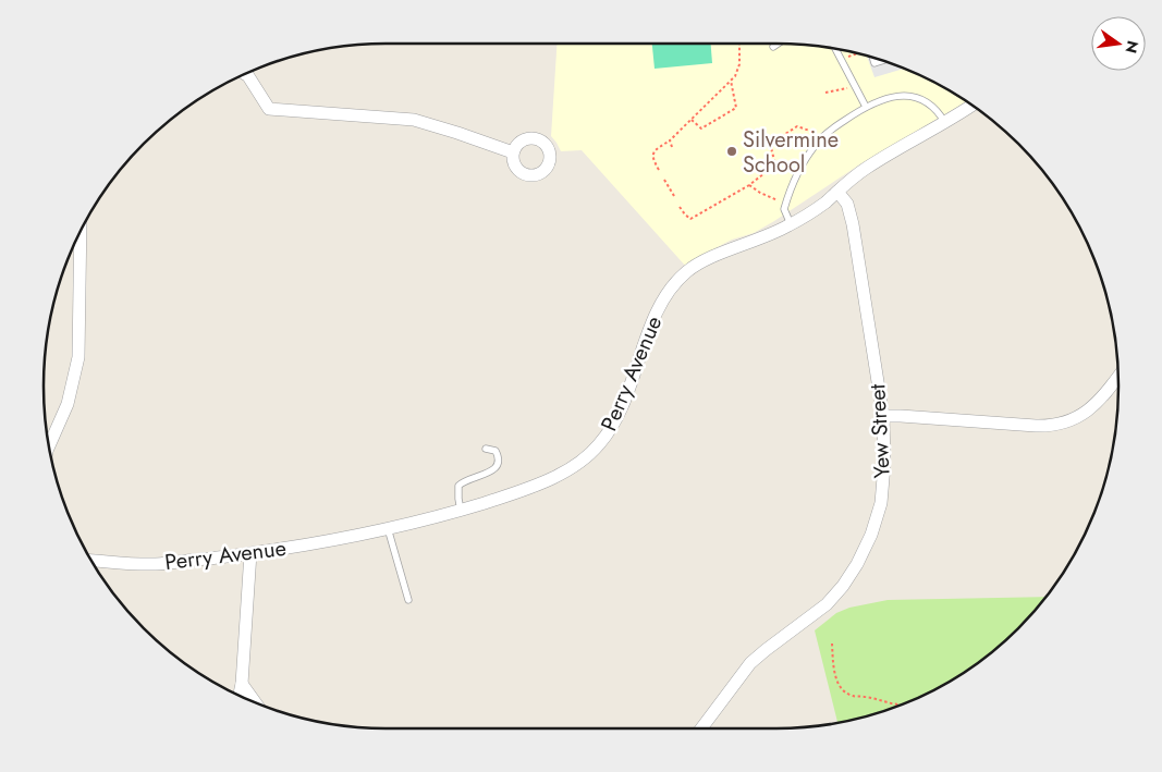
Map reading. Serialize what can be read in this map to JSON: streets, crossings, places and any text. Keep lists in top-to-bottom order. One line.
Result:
{"streets":{"street":["Perry Avenue","Yew Street"]},"crossings":[["Perry Avenue","Yew Street"]],"places":["Silvermine School"],"north":"right"}
